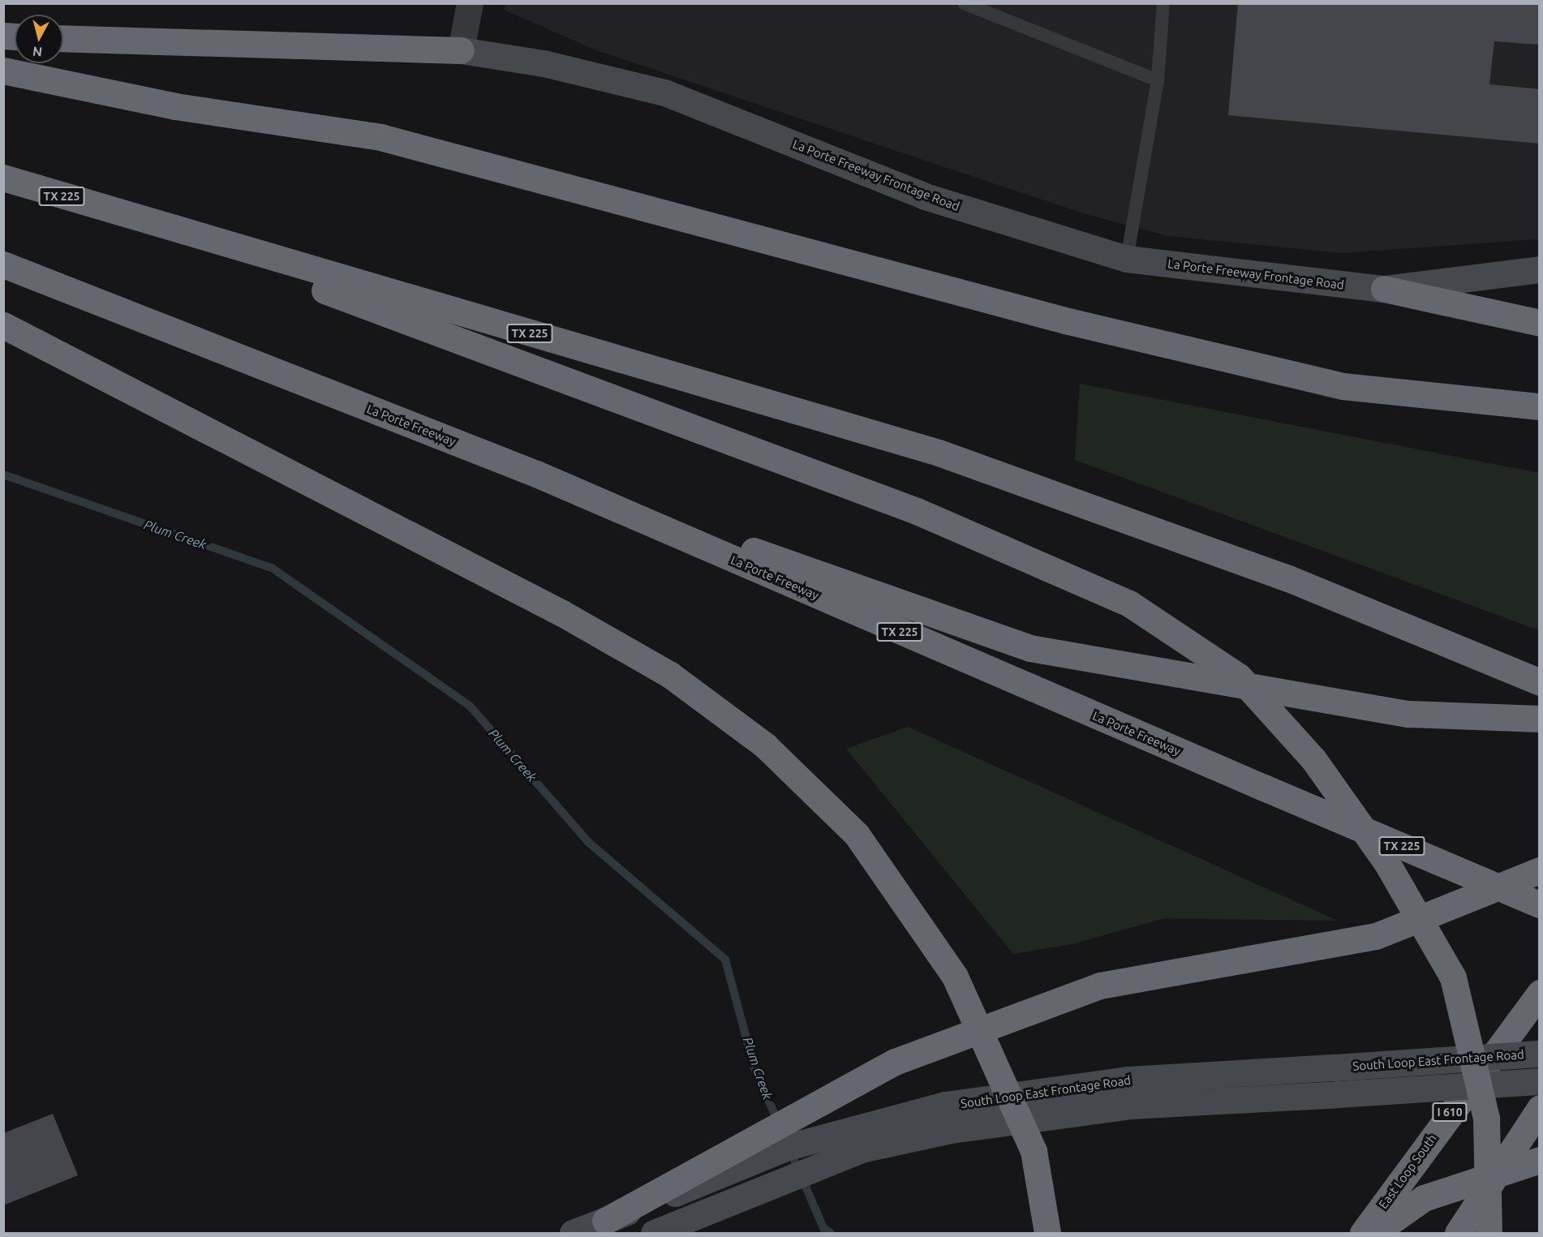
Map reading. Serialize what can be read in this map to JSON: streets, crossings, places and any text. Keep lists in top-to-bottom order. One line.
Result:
{"streets":{"highway":["TX 225","La Porte Freeway","I 610","East Loop South"],"main road":["La Porte Freeway Frontage Road","South Loop East Frontage Road"]},"water":["Plum Creek"],"north":"bottom"}
